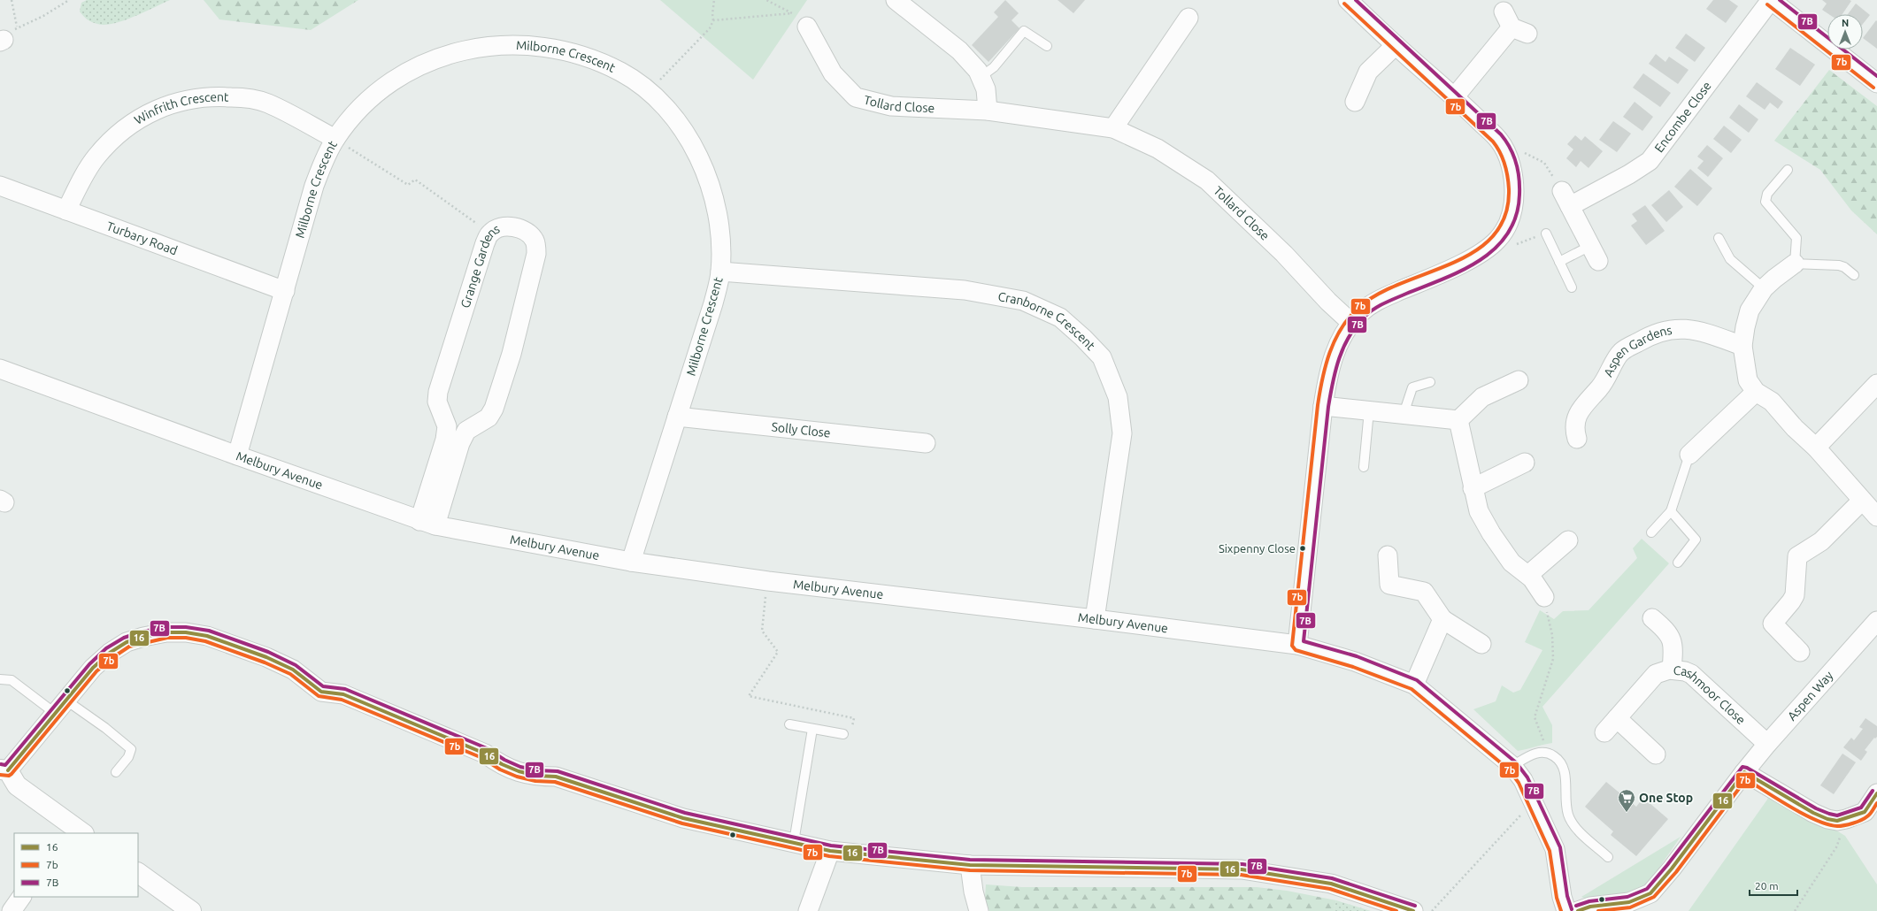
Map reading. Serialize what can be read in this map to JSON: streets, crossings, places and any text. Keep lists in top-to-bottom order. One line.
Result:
{"streets":{"street":["Milborne Crescent","Tollard Close","Winfrith Crescent","Encombe Close","Turbary Road","Grange Gardens","Cranborne Crescent","Aspen Gardens","Solly Close","Melbury Avenue","Aspen Way","Cashmoor Close"]},"crossings":[["Milborne Crescent","Winfrith Crescent"],["Milborne Crescent","Turbary Road"],["Milborne Crescent","Cranborne Crescent"],["Milborne Crescent","Solly Close"],["Milborne Crescent","Melbury Avenue"],["Winfrith Crescent","Turbary Road"],["Cranborne Crescent","Melbury Avenue"],["Aspen Way","Cashmoor Close"]],"places":{"other":["Sixpenny Close"],"supermarket":["One Stop"]},"lines":["transit line 7B","transit line 7b","transit line 16"],"legend":["16","7b","7B"],"scale_bar":"20 m","north":"top"}
